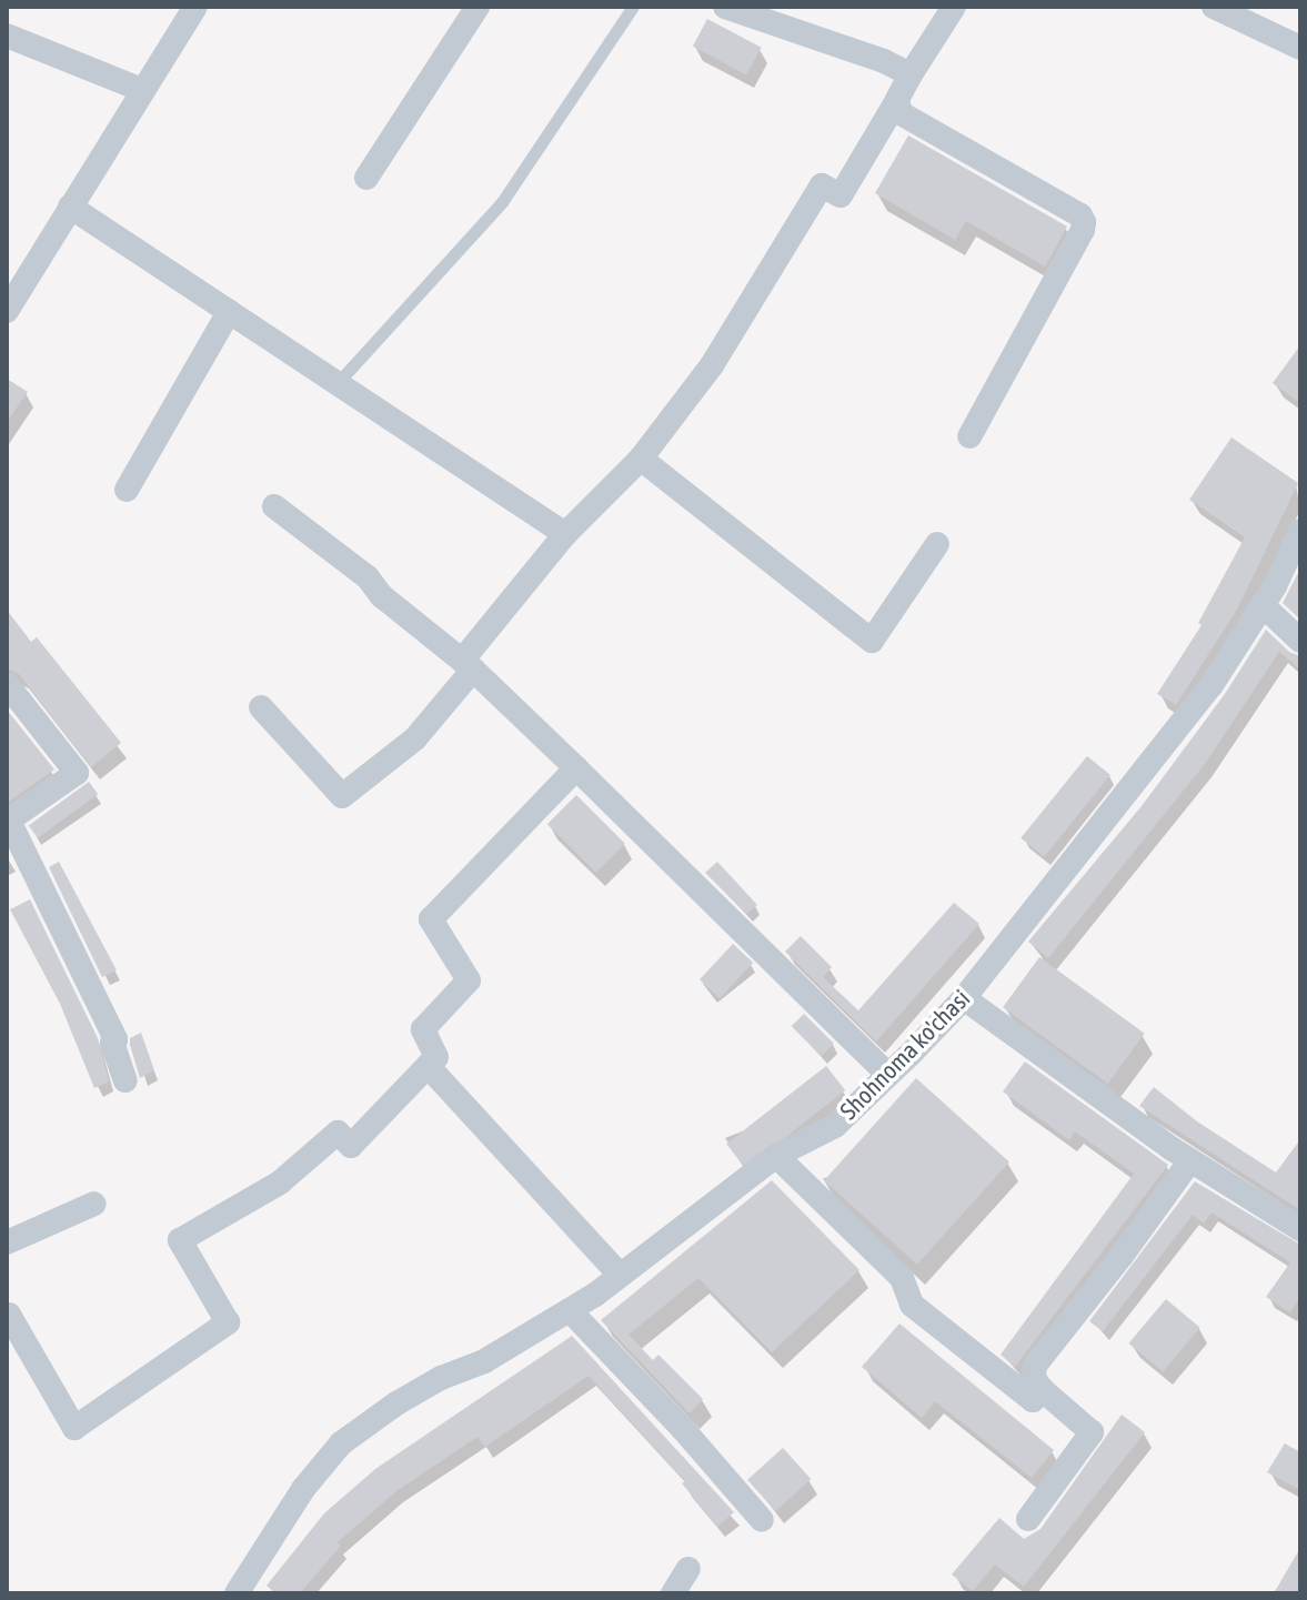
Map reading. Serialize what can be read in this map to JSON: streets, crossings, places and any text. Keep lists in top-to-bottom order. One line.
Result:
{"streets":{"street":["Shohnoma ko'chasi"]}}
